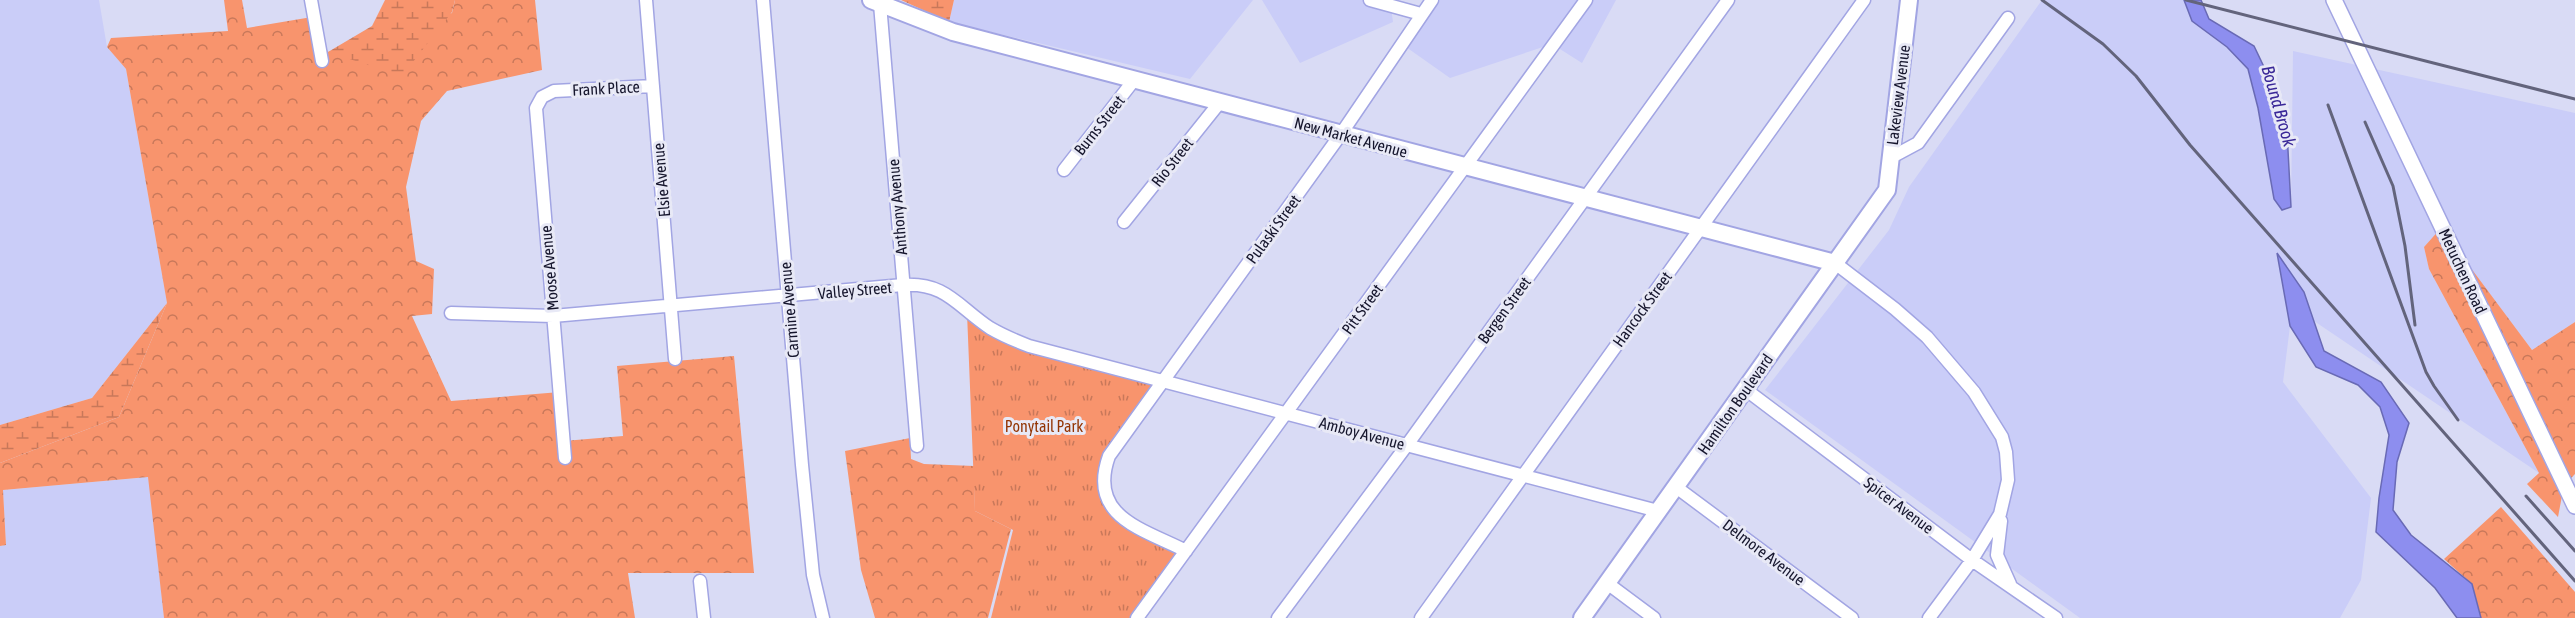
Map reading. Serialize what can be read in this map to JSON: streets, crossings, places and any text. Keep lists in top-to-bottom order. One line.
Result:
{"streets":{"main road":["Lakeview Avenue","New Market Avenue","Hamilton Boulevard"],"street":["Frank Place","Burns Street","Rio Street","Elsie Avenue","Anthony Avenue","Pulaski Street","Moose Avenue","Metuchen Road","Valley Street","Pitt Street","Hancock Street","Carmine Avenue","Bergen Street","Amboy Avenue","Spicer Avenue","Delmore Avenue"]},"crossings":[["Frank Place","Elsie Avenue"],["Frank Place","Moose Avenue"],["Lakeview Avenue","Hamilton Boulevard"],["Burns Street","New Market Avenue"],["New Market Avenue","Rio Street"],["New Market Avenue","Anthony Avenue"],["New Market Avenue","Pulaski Street"],["New Market Avenue","Pitt Street"],["New Market Avenue","Hancock Street"],["New Market Avenue","Bergen Street"],["New Market Avenue","Hamilton Boulevard"],["Elsie Avenue","Valley Street"],["Anthony Avenue","Valley Street"],["Pulaski Street","Pitt Street"],["Pulaski Street","Amboy Avenue"],["Moose Avenue","Valley Street"],["Valley Street","Carmine Avenue"],["Valley Street","Amboy Avenue"],["Pitt Street","Amboy Avenue"],["Hancock Street","Amboy Avenue"],["Bergen Street","Amboy Avenue"],["Hamilton Boulevard","Amboy Avenue"],["Hamilton Boulevard","Spicer Avenue"],["Hamilton Boulevard","Delmore Avenue"]],"water":["Bound Brook"],"parks":["Ponytail Park"]}
